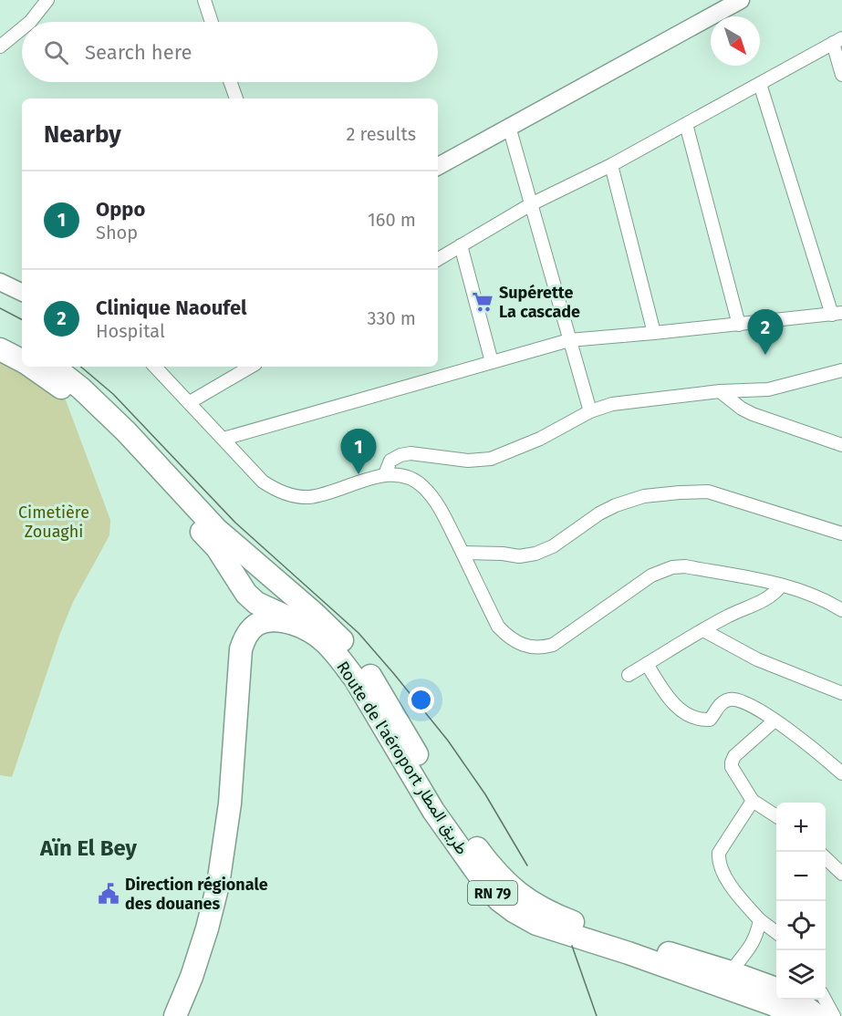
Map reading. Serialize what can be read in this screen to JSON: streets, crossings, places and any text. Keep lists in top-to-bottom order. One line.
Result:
{"streets":{"highway":["Route de l'aéroport طريق المطار","RN 79"]},"districts":["Aïn El Bey"],"parks":["Cimetière Zouaghi"],"places":{"supermarket":["Supérette La cascade"],"public building":["Direction régionale des douanes"]},"north":"bottom right","page":{"search":"Search here","heading":["Nearby","2 results"],"list":[{"mark":"1","name":"Oppo","note":"Shop","value":"160 m"},{"mark":"2","name":"Clinique Naoufel","note":"Hospital","value":"330 m"}],"pins":["2","1"],"map_buttons":["+","−"]}}
